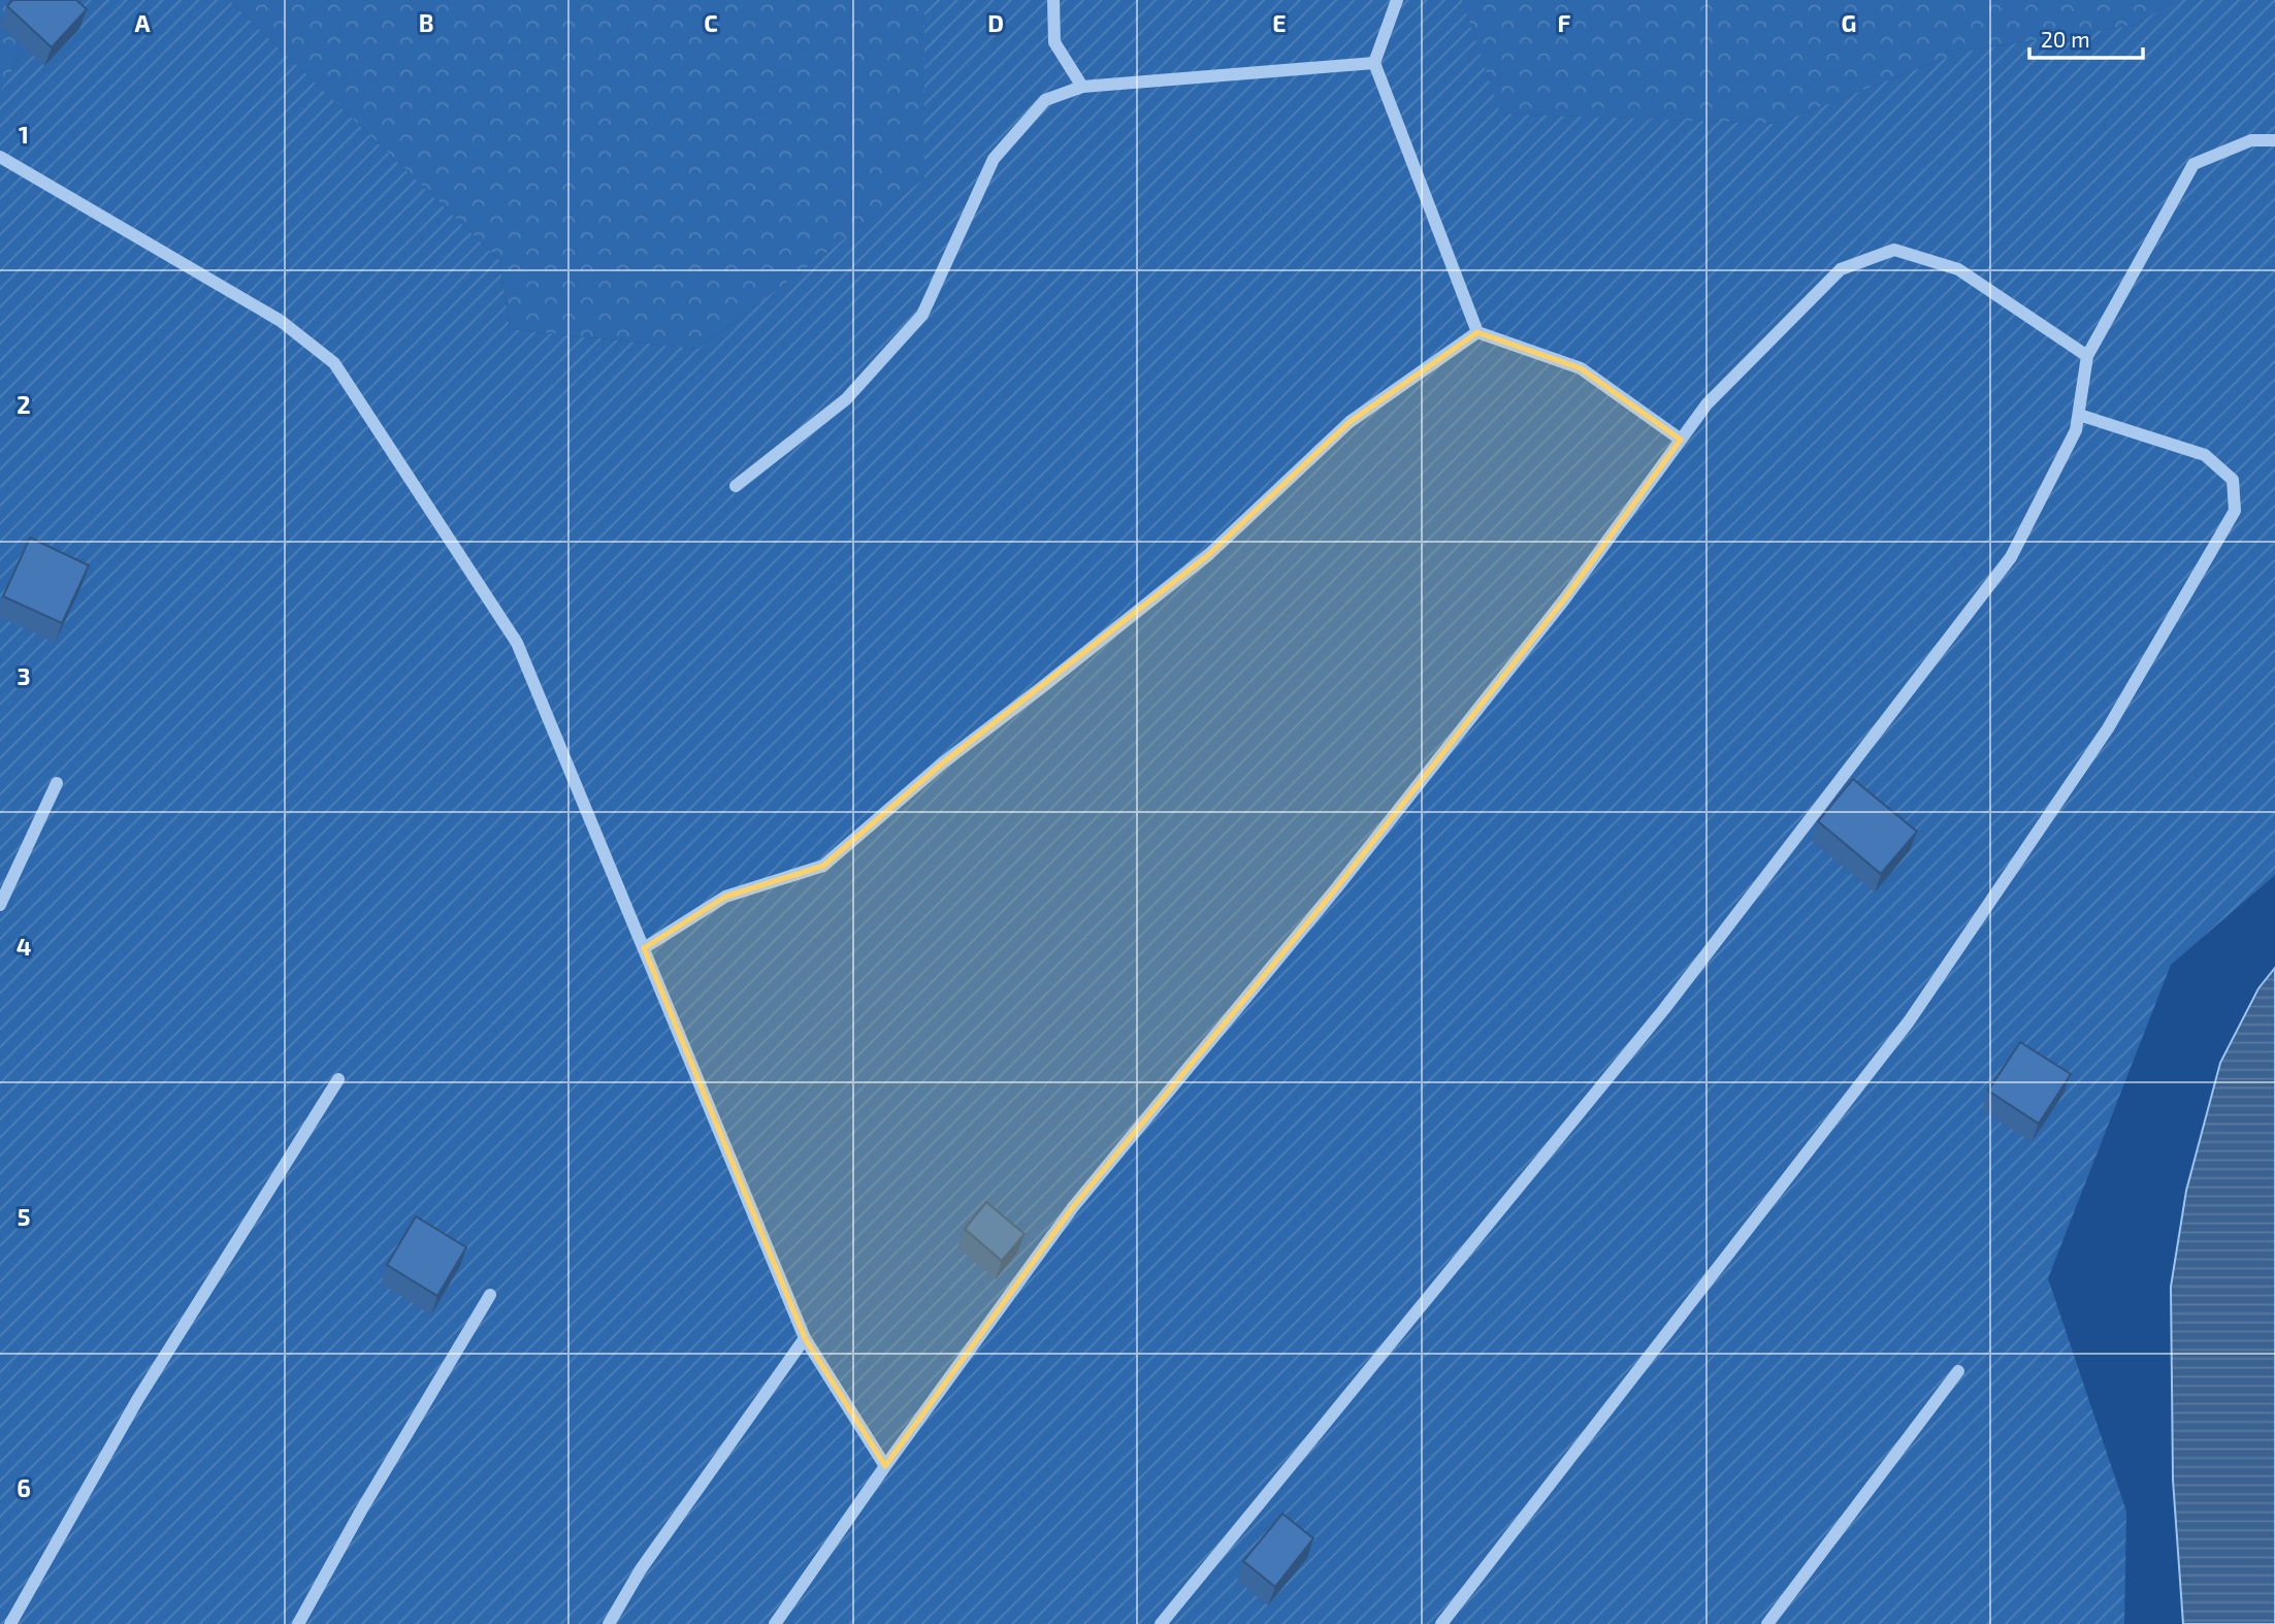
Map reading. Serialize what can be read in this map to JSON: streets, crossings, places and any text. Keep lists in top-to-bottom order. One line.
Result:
{"scale_bar":"20 m","grid":{"columns":["A","B","C","D","E","F","G"],"rows":["1","2","3","4","5","6"]}}
